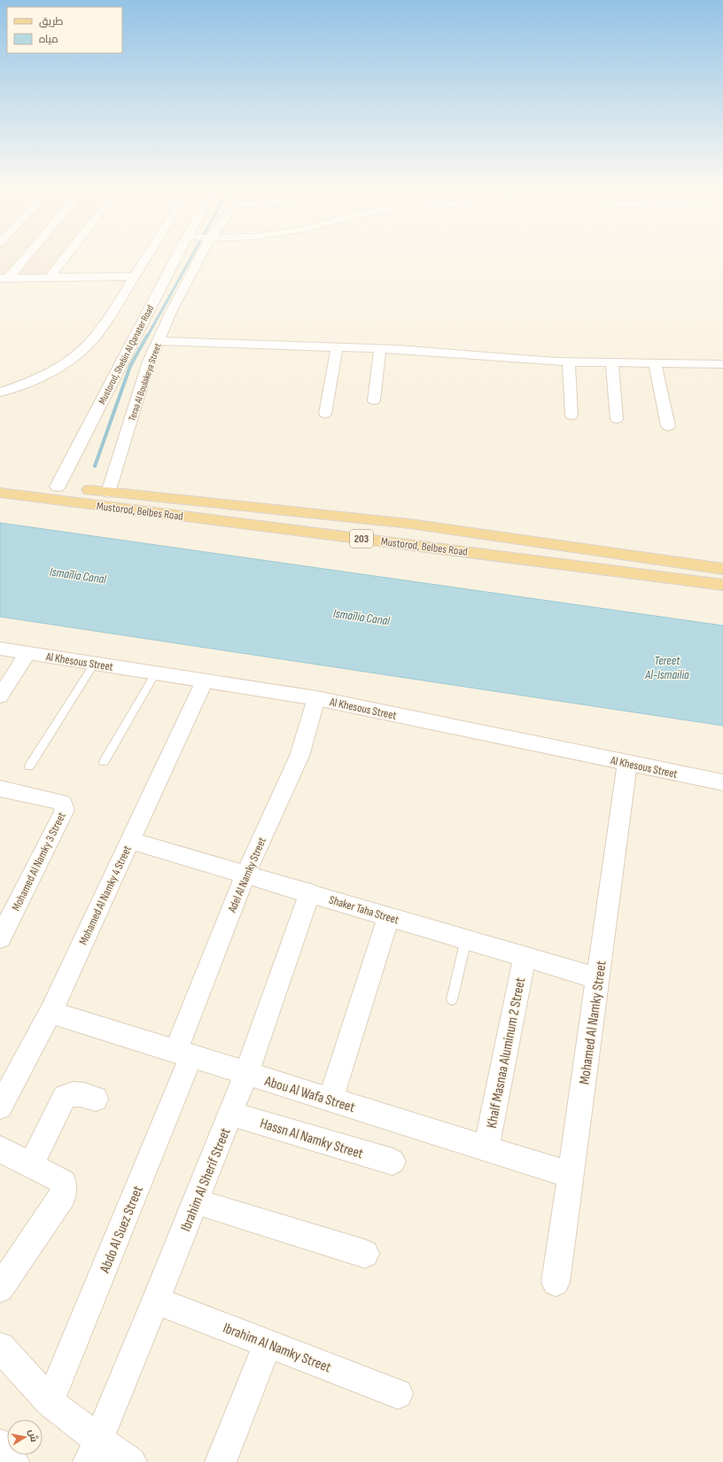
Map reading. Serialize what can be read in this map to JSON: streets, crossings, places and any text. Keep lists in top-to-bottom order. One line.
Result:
{"streets":{"main road":["Mustorod, Shebin Al Qanater Road","Mustorod, Belbes Road","203","Al Khesous Street"],"street":["Teraa Al Boulakeya Street","Mohamed Al Namky 3 Street","Adel Al Namky Street","Mohamed Al Namky 4 Street","Shaker Taha Street","Mohamed Al Namky Street","Khalf Masnaa Aluminum 2 Street","Abou Al Wafa Street","Hassn Al Namky Street","Ibrahim Al Sherif Street","Abdo Al Suez Street","Ibrahim Al Namky Street"]},"crossings":[["Mustorod, Shebin Al Qanater Road","Mustorod, Belbes Road"],["Teraa Al Boulakeya Street","Mustorod, Belbes Road"],["Al Khesous Street","Adel Al Namky Street"],["Al Khesous Street","Mohamed Al Namky 4 Street"],["Al Khesous Street","Mohamed Al Namky Street"],["Adel Al Namky Street","Shaker Taha Street"],["Adel Al Namky Street","Abou Al Wafa Street"],["Adel Al Namky Street","Abdo Al Suez Street"],["Mohamed Al Namky 4 Street","Shaker Taha Street"],["Mohamed Al Namky 4 Street","Abou Al Wafa Street"],["Shaker Taha Street","Mohamed Al Namky Street"],["Shaker Taha Street","Khalf Masnaa Aluminum 2 Street"],["Shaker Taha Street","Ibrahim Al Sherif Street"],["Mohamed Al Namky Street","Abou Al Wafa Street"],["Khalf Masnaa Aluminum 2 Street","Abou Al Wafa Street"],["Abou Al Wafa Street","Ibrahim Al Sherif Street"],["Abou Al Wafa Street","Abdo Al Suez Street"],["Hassn Al Namky Street","Ibrahim Al Sherif Street"],["Ibrahim Al Sherif Street","Ibrahim Al Namky Street"]],"water":["Ismaïlia Canal","Tereet Al-Ismailia"],"legend":["طريق","مياه"],"north":"right"}
